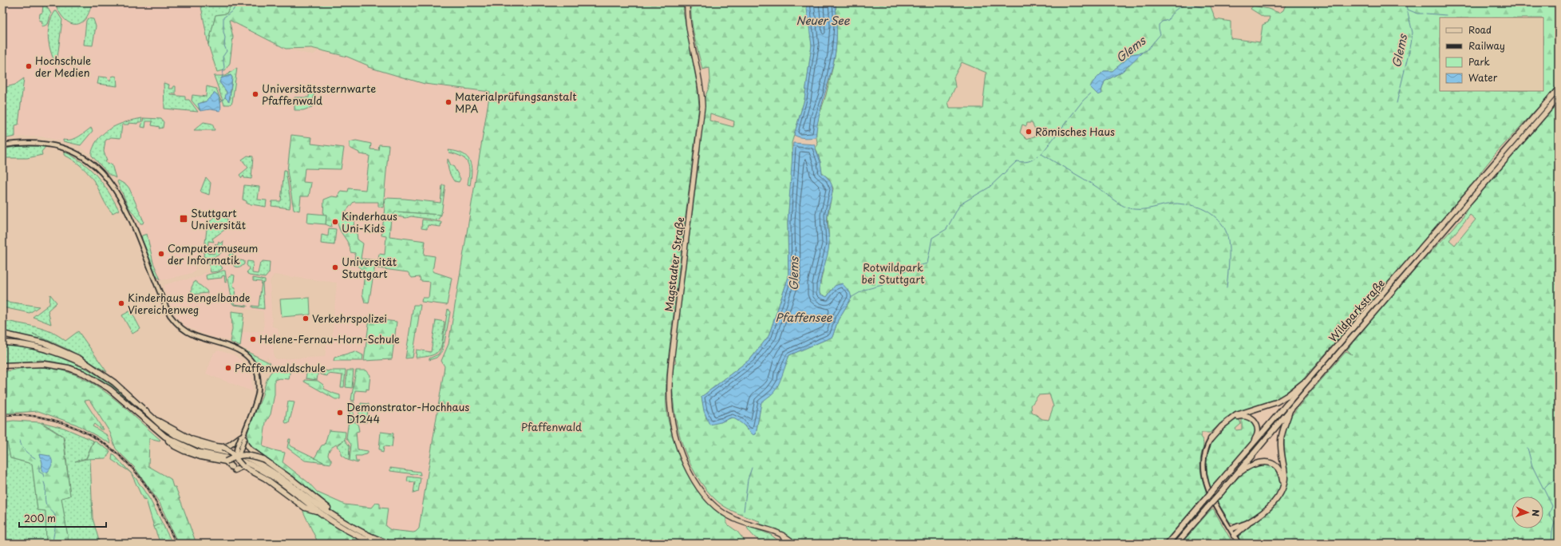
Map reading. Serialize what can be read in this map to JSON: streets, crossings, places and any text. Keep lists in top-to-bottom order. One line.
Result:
{"streets":{"highway":["Wildparkstraße"],"main road":["Magstadter Straße"]},"water":["Neuer See","Glems","Pfaffensee"],"parks":["Rotwildpark bei Stuttgart","Pfaffenwald"],"places":{"other":["Hochschule der Medien","Universitätssternwarte Pfaffenwald","Materialprüfungsanstalt MPA","Römisches Haus","Kinderhaus Uni-Kids","Computermuseum der Informatik","Universität Stuttgart","Kinderhaus Bengelbande Viereichenweg","Verkehrspolizei","Helene-Fernau-Horn-Schule","Pfaffenwaldschule","Demonstrator-Hochhaus D1244"],"transit":["Stuttgart Universität"]},"legend":["Road","Railway","Park","Water"],"scale_bar":"200 m","north":"right"}
